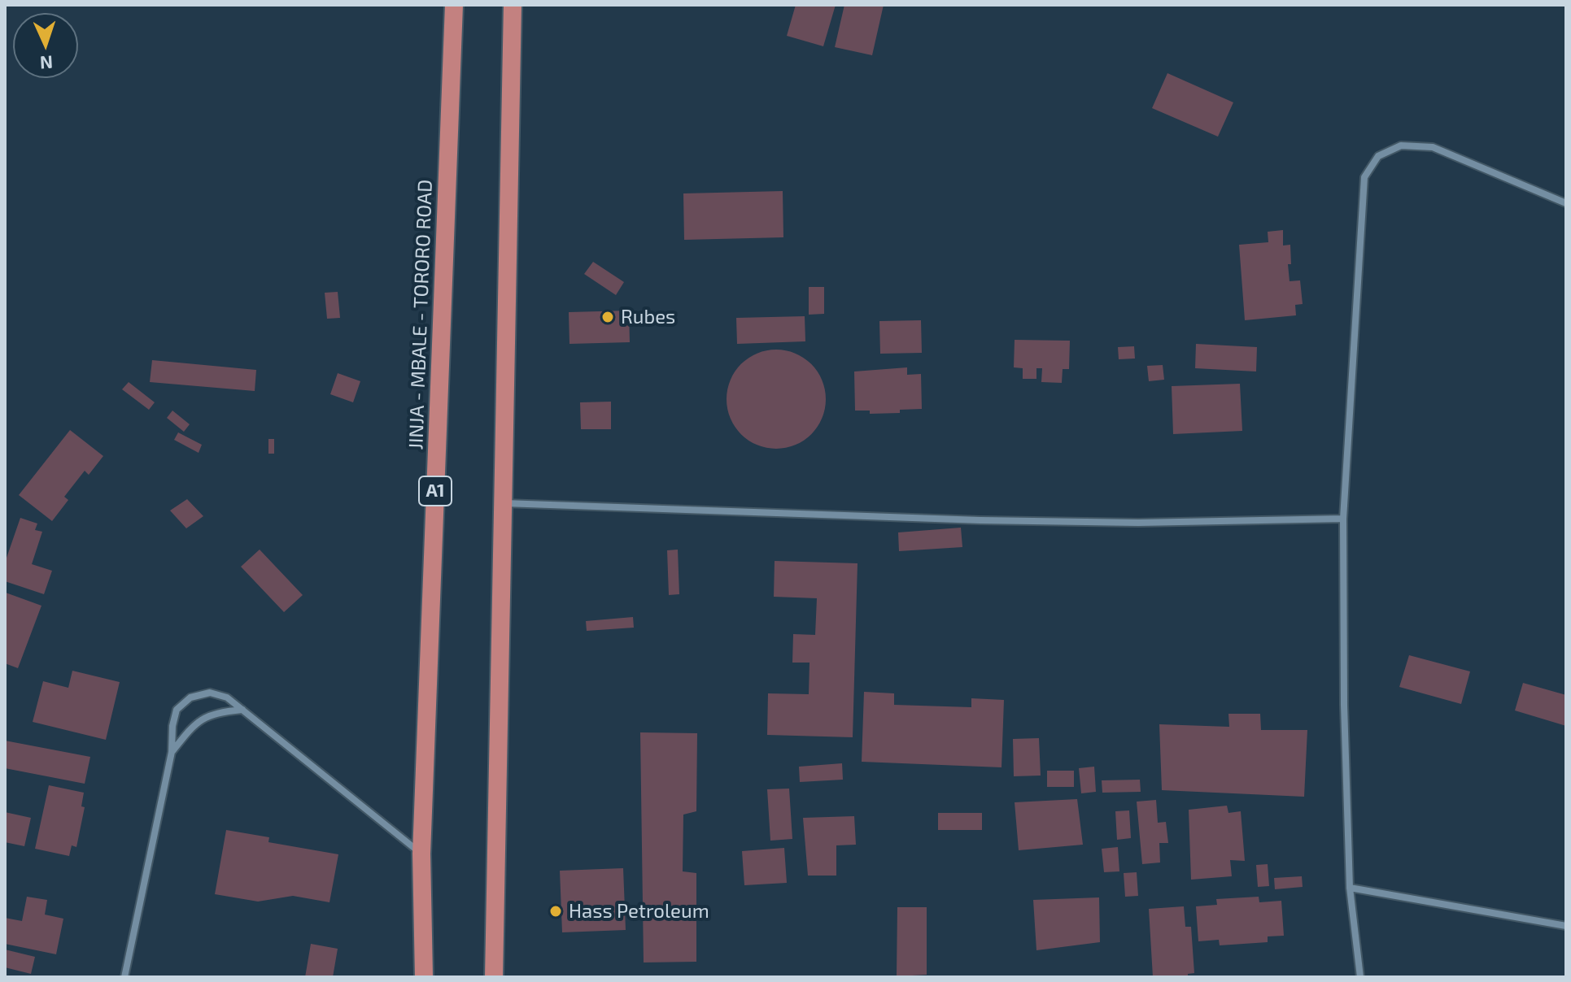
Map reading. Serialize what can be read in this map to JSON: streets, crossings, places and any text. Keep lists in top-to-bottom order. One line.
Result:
{"streets":{"highway":["JINJA - MBALE - TORORO ROAD","A1"]},"places":["Rubes","Hass Petroleum"],"north":"bottom"}
